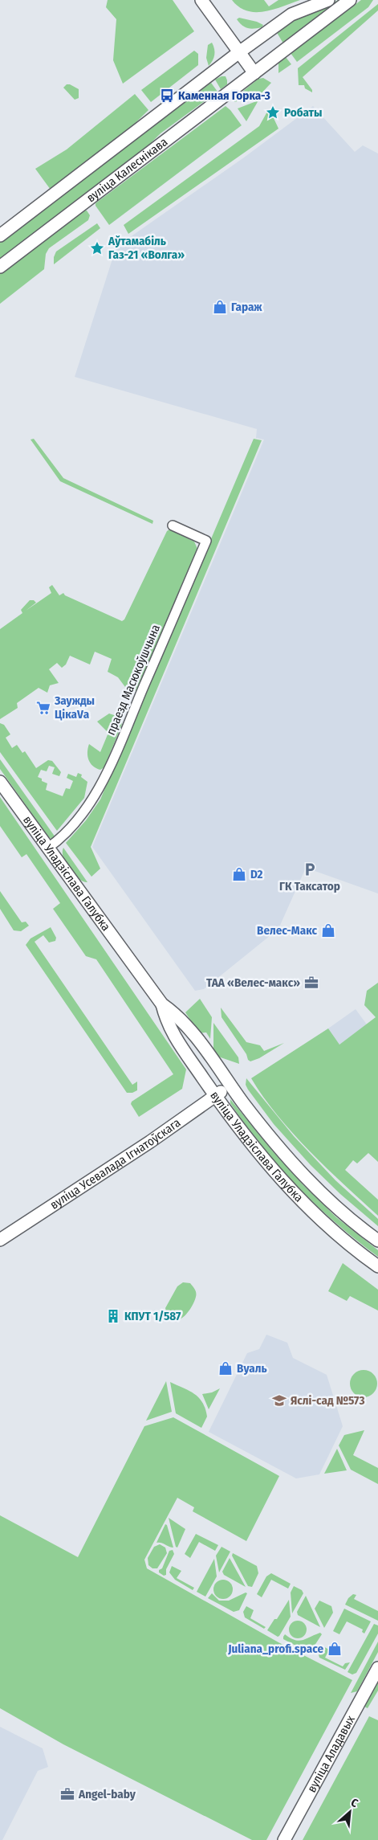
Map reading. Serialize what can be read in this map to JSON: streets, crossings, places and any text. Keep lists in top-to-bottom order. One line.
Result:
{"streets":{"main road":["вуліца Калеснікава","вуліца Уладзіслава Галубка","вуліца Усевалада Ігнатоўскага","вуліца Аладавых"],"street":["праезд Масюкоўшчына"]},"crossings":[["праезд Масюкоўшчына","вуліца Уладзіслава Галубка"],["вуліца Уладзіслава Галубка","вуліца Усевалада Ігнатоўскага"]],"places":{"bus stop":["Каменная Горка-3"],"place":["Робаты","Аўтамабіль Газ-21 «Волга»"],"shop":["Гараж","D2","Велес-Макс","Вуаль","Juliana_profi.space"],"supermarket":["Заужды ЦікаVа"],"parking":["ГК Таксатор"],"office":["ТАА «Велес-макс»","Angel-baby"],"building":["КПУТ 1/587"],"school or university":["Яслі-сад №573"]},"north":"top right"}
